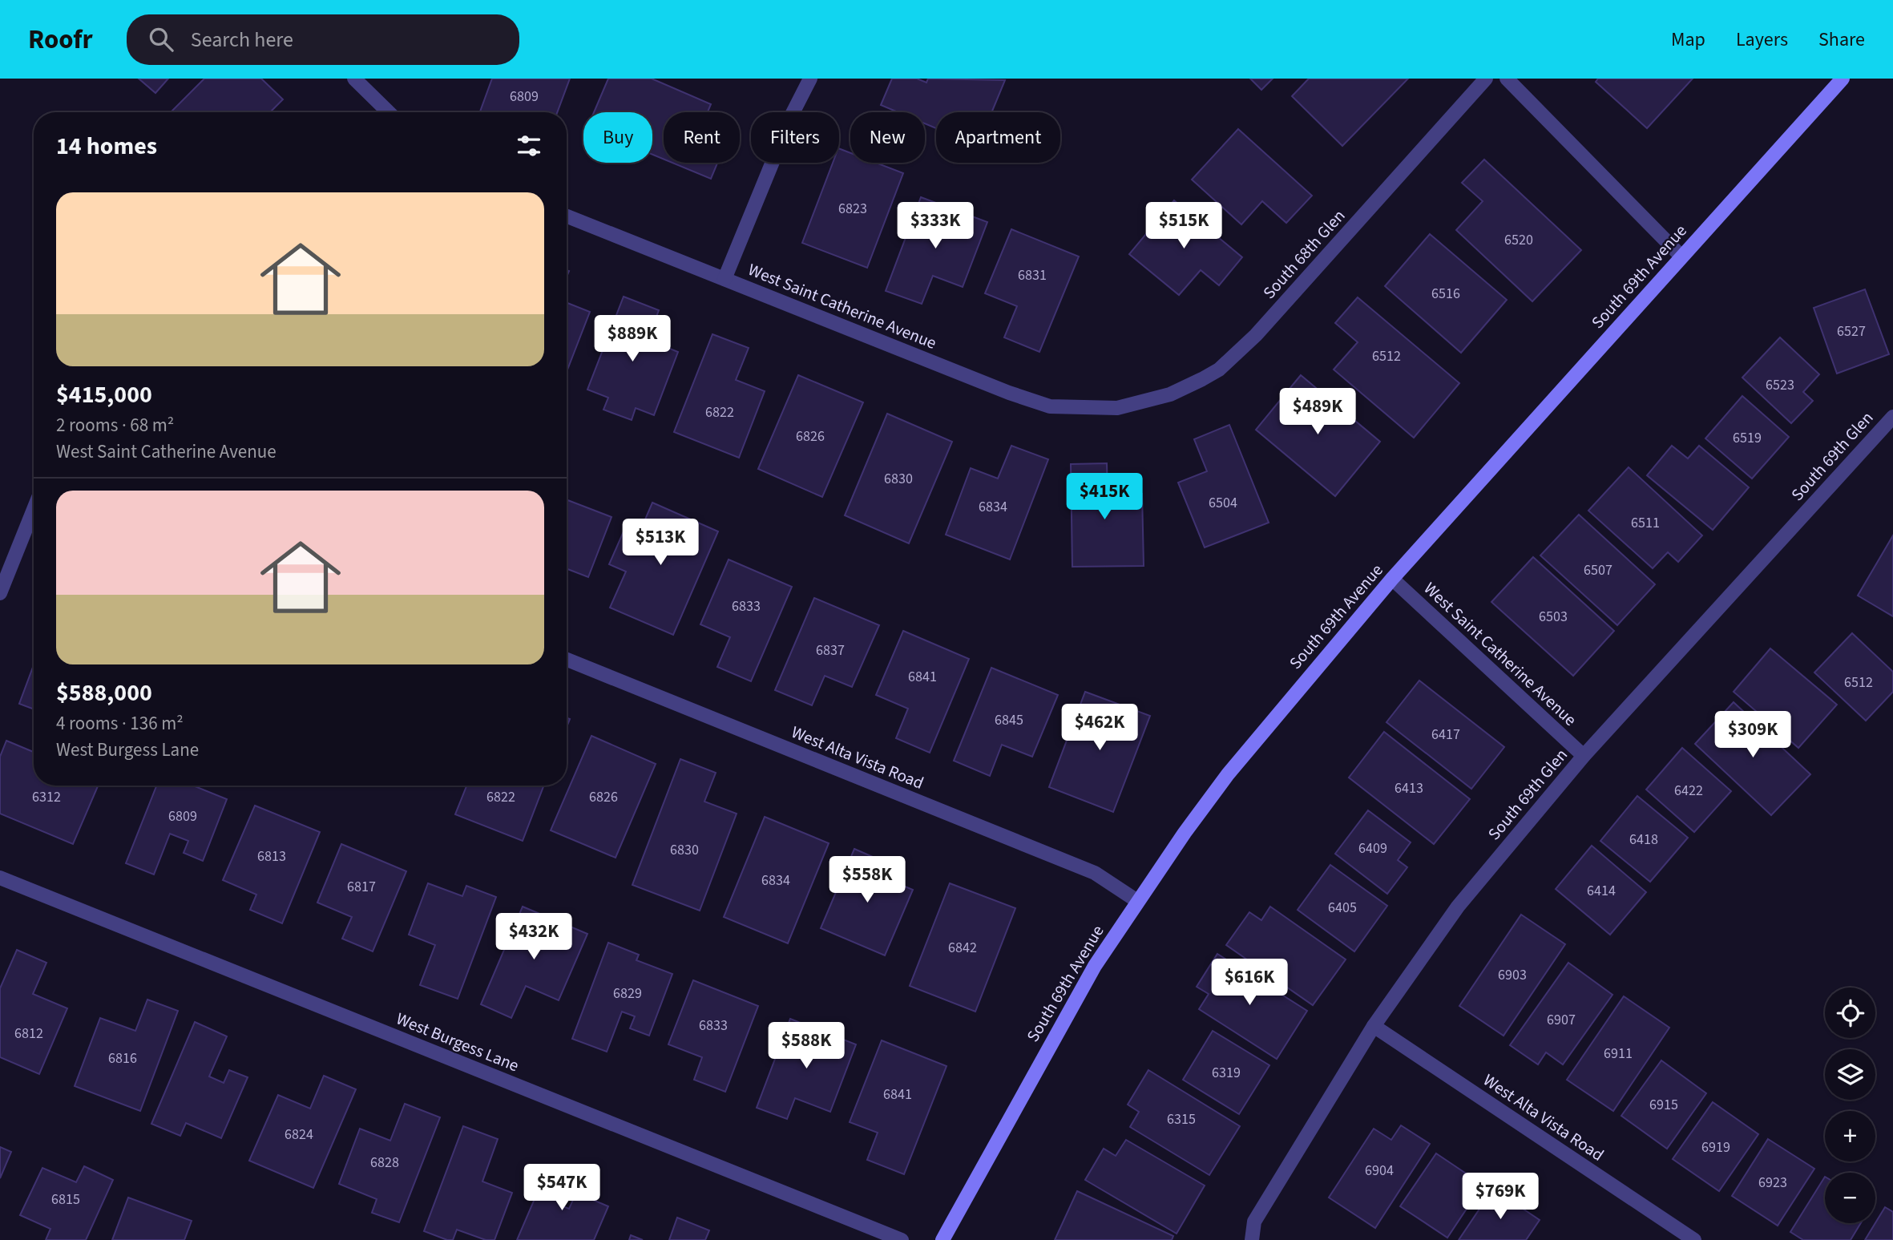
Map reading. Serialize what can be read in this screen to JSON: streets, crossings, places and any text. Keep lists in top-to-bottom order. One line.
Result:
{"streets":{"street":["South 68th Glen","South 69th Avenue","West Saint Catherine Avenue","South 69th Glen","West Alta Vista Road","West Burgess Lane"]},"crossings":[["South 68th Glen","West Saint Catherine Avenue"],["South 69th Avenue","West Saint Catherine Avenue"],["South 69th Avenue","West Alta Vista Road"],["West Saint Catherine Avenue","South 69th Glen"],["South 69th Glen","West Alta Vista Road"]],"house_numbers":["6809","6823","6520","6831","6516","6527","6512","6523","6822","6826","6519","6830","6504","6834","6511","6507","6833","6503","6837","6841","6512","6845","6417","6413","6422","6312","6822","6826","6809","6418","6409","6830","6813","6834","6817","6414","6405","6842","6903","6829","6907","6833","6812","6911","6816","6319","6841","6915","6315","6824","6919","6828","6904","6923","6815"],"page":{"header":"Roofr","search":"Search here","nav":["Map","Layers","Share"],"chip":["Buy","Rent","Filters","New","Apartment"],"heading":"14 homes","list":[{"name":"$415,000","note":"2 rooms · 68 m² · West Saint Catherine Avenue"},{"name":"$588,000","note":"4 rooms · 136 m² · West Burgess Lane"}],"price":["$333K","$515K","$889K","$489K","$415K","$513K","$462K","$309K","$558K","$432K","$616K","$588K","$547K","$769K"],"map_buttons":["+","−"]}}
